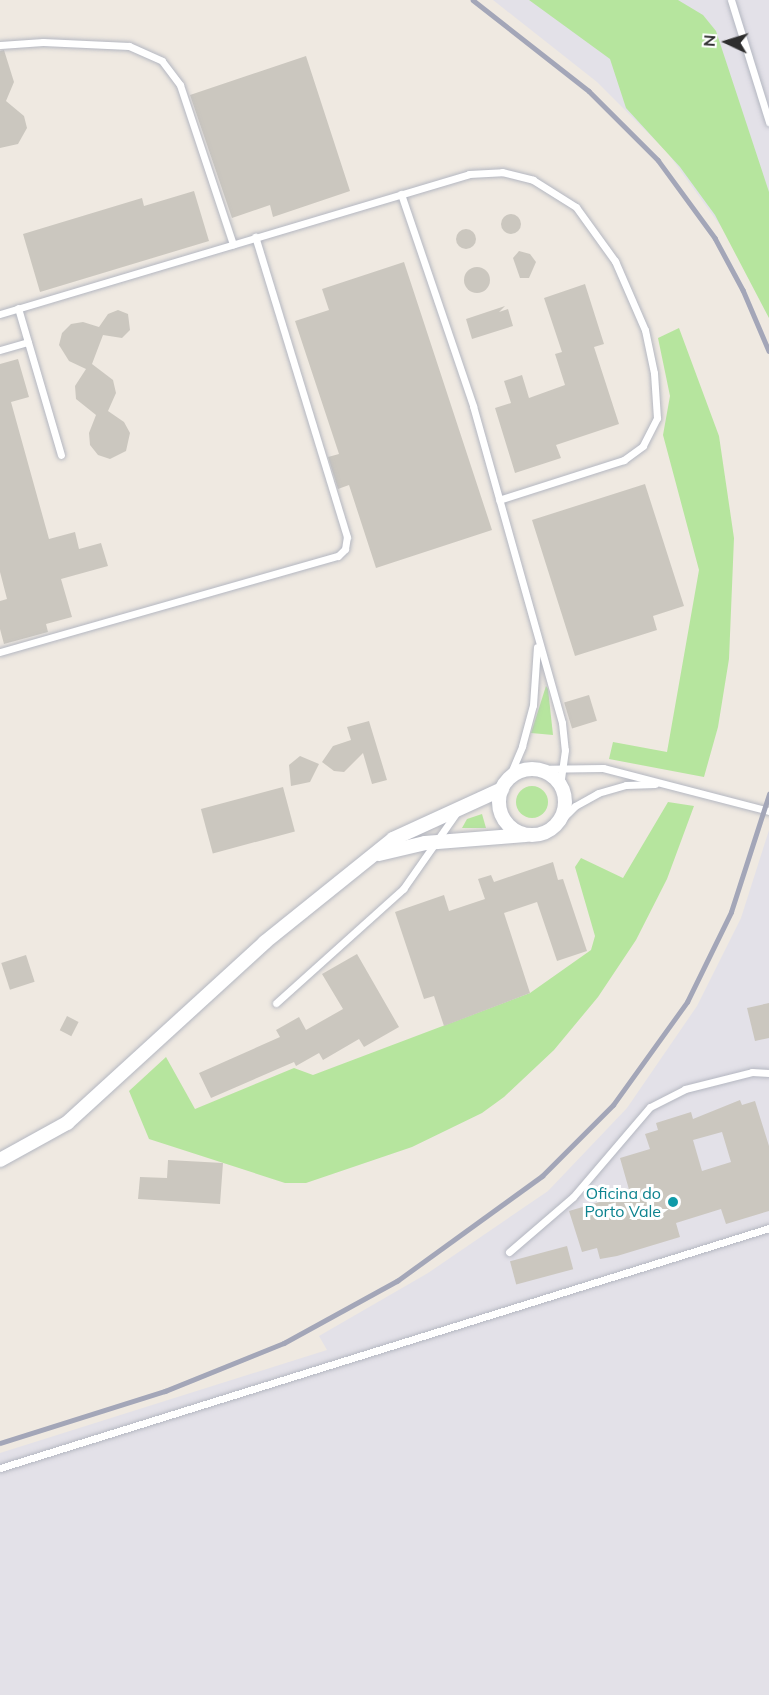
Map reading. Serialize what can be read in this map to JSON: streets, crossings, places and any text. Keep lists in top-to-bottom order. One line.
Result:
{"places":["Oficina do Porto Vale"],"north":"left"}
